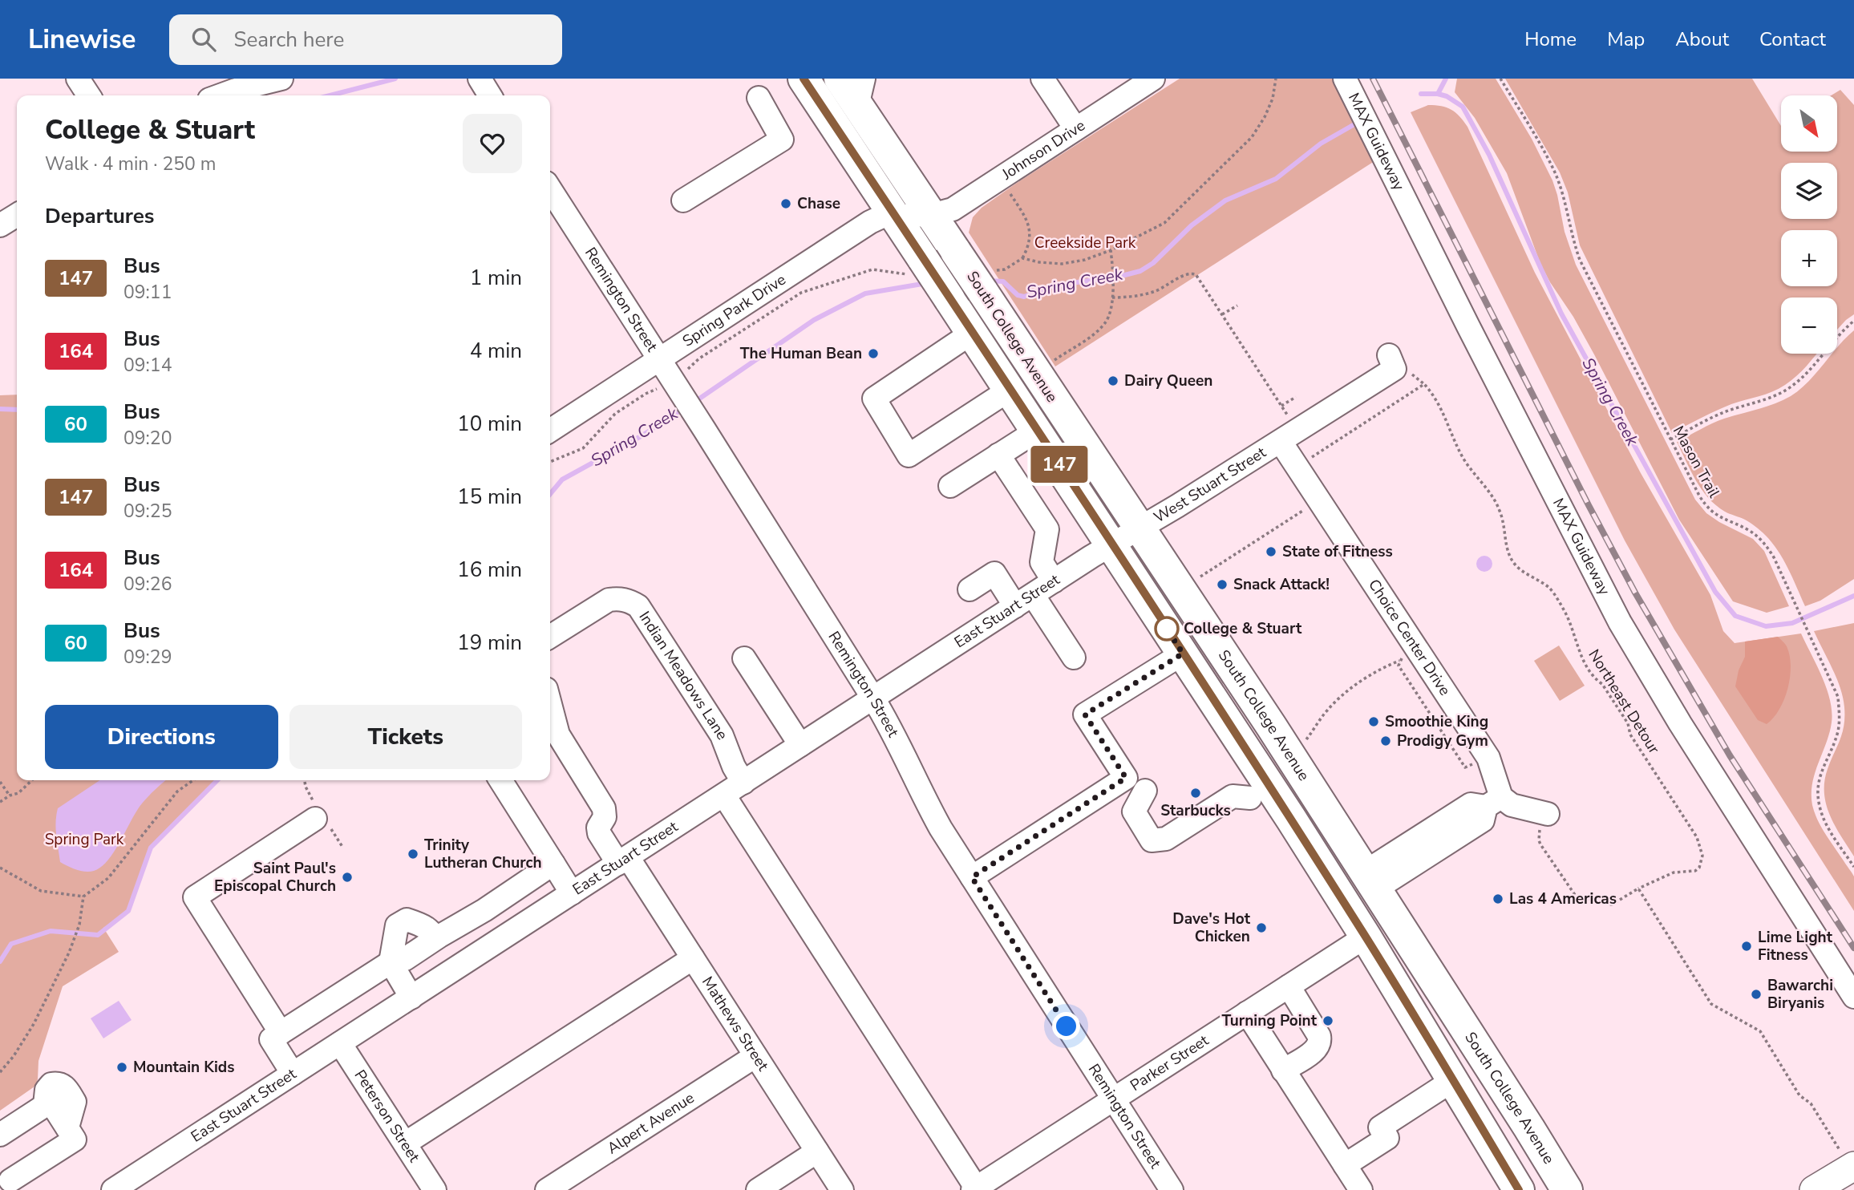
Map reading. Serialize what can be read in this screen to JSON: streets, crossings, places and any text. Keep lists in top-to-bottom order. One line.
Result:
{"streets":{"highway":["South College Avenue"],"street":["MAX Guideway","Johnson Drive","Remington Street","Spring Park Drive","West Stuart Street","East Stuart Street","Choice Center Drive","Indian Meadows Lane","Mathews Street","Parker Street","Peterson Street","Alpert Avenue"],"path":["Mason Trail","Northeast Detour"]},"crossings":[["Johnson Drive","Spring Park Drive"],["Johnson Drive","South College Avenue"],["Remington Street","Spring Park Drive"],["Remington Street","East Stuart Street"],["Remington Street","Parker Street"],["Spring Park Drive","South College Avenue"],["South College Avenue","West Stuart Street"],["South College Avenue","East Stuart Street"],["South College Avenue","Parker Street"],["West Stuart Street","East Stuart Street"],["West Stuart Street","Choice Center Drive"],["East Stuart Street","Indian Meadows Lane"],["East Stuart Street","Mathews Street"],["East Stuart Street","Peterson Street"],["Mathews Street","Alpert Avenue"]],"water":["Spring Creek"],"parks":["Creekside Park","Spring Park"],"places":["Chase","The Human Bean","Dairy Queen","State of Fitness","Snack Attack!","College & Stuart","Smoothie King","Prodigy Gym","Starbucks","Trinity Lutheran Church","Saint Paul's Episcopal Church","Las 4 Americas","Dave's Hot Chicken","Lime Light Fitness","Bawarchi Biryanis","Turning Point","Mountain Kids"],"lines":["bus line 147"],"north":"bottom right","page":{"header":"Linewise","search":"Search here","nav":["Home","Map","About","Contact"],"on_map":"147","map_buttons":["+","−"],"heading":[["College & Stuart","Walk · 4 min · 250 m"],"Departures"],"list":[{"mark":"147","name":"Bus","note":"09:11","value":"1 min"},{"mark":"164","name":"Bus","note":"09:14","value":"4 min"},{"mark":"60","name":"Bus","note":"09:20","value":"10 min"},{"mark":"147","name":"Bus","note":"09:25","value":"15 min"},{"mark":"164","name":"Bus","note":"09:26","value":"16 min"},{"mark":"60","name":"Bus","note":"09:29","value":"19 min"}],"buttons":["Directions","Tickets"]}}
